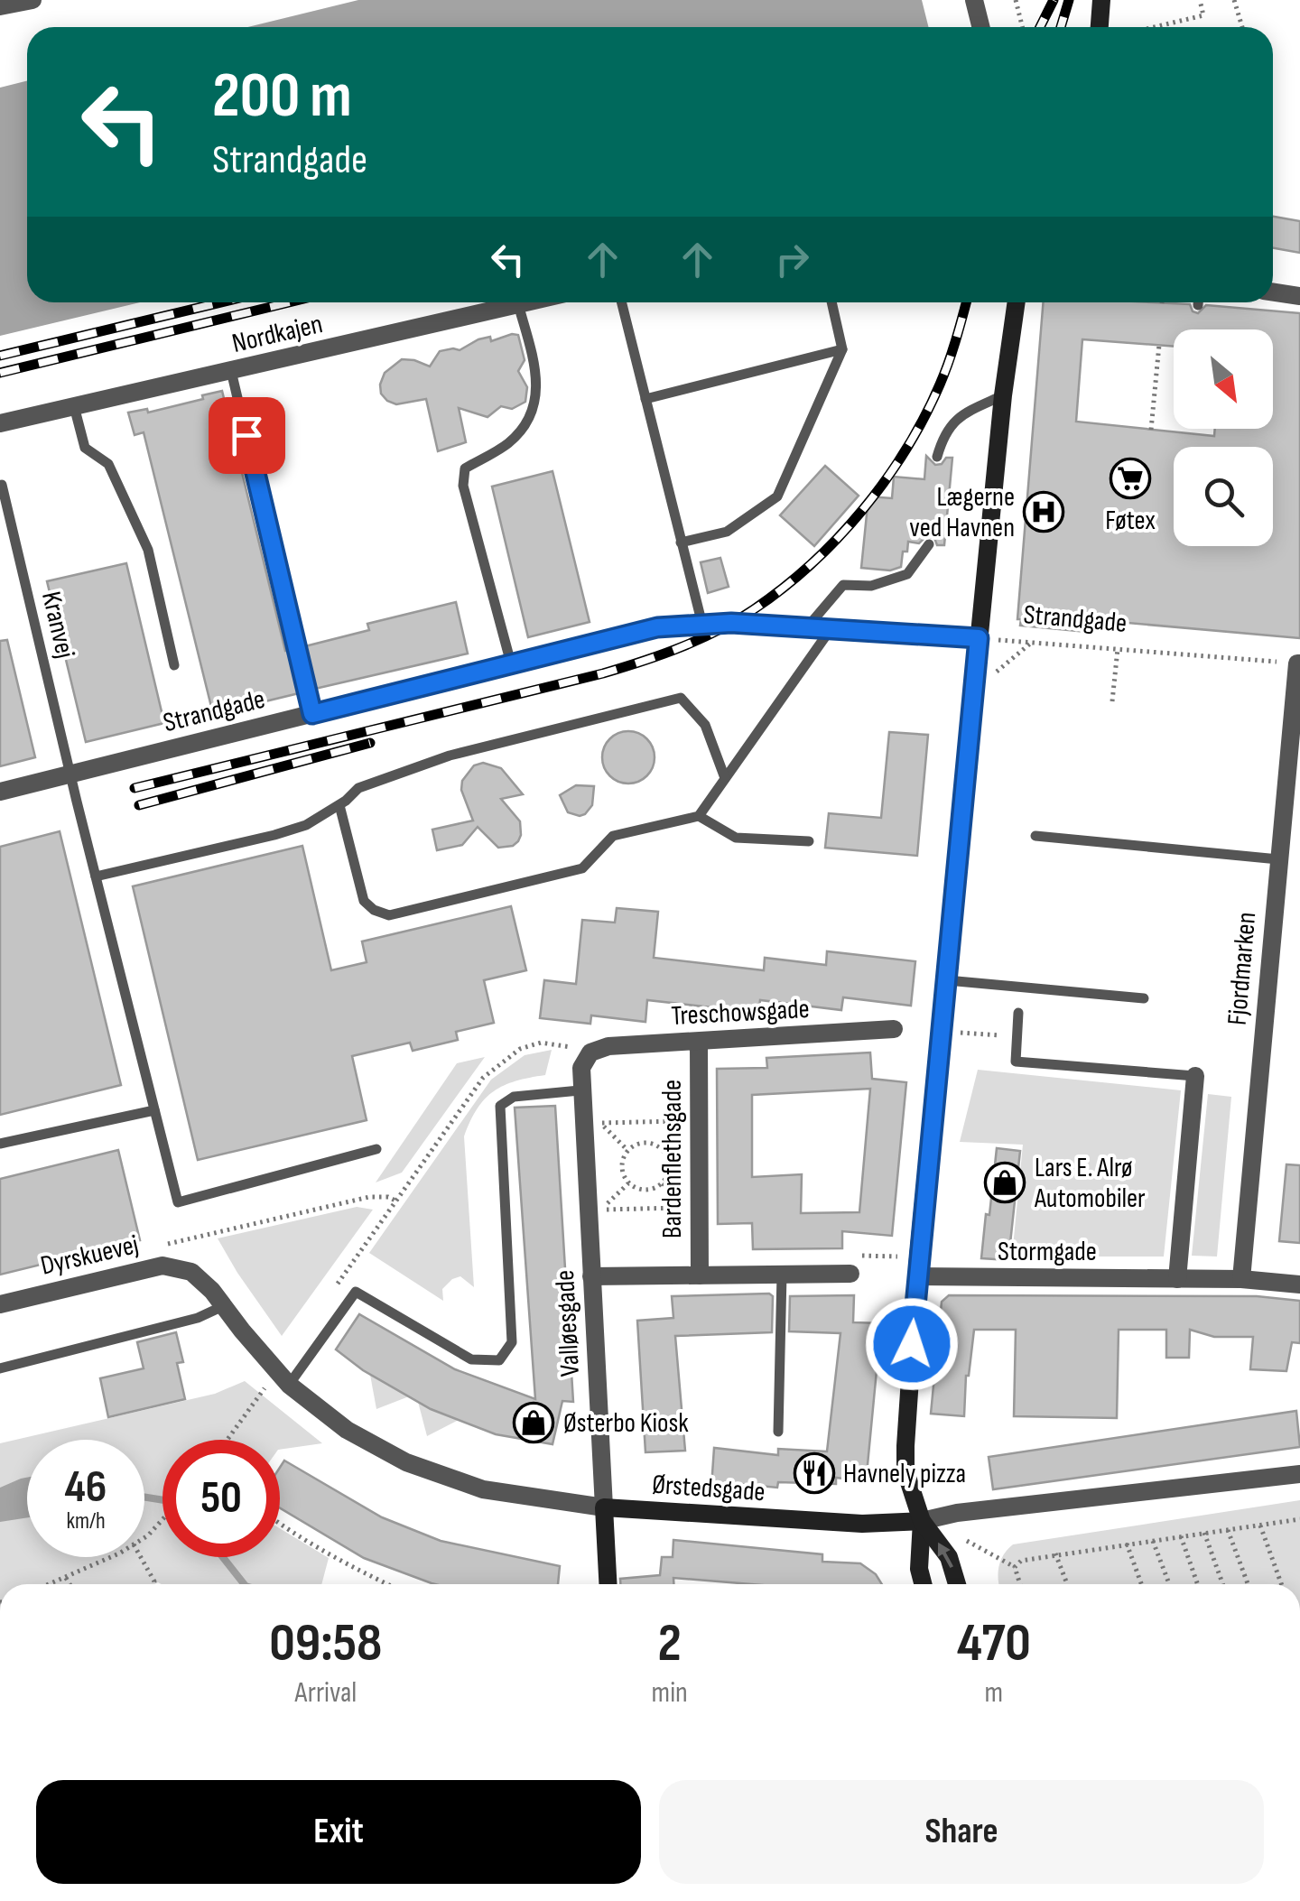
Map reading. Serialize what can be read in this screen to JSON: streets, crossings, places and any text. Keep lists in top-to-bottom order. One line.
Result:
{"streets":{"main road":["Valløesgade","Ørstedsgade"],"street":["Nordkajen","Strandgade","Fjordmarken","Treschowsgade","Bardenflethsgade","Stormgade","Dyrskuevej"],"lane":["Kranvej"]},"crossings":[["Strandgade","Kranvej"],["Strandgade","Fjordmarken"],["Fjordmarken","Stormgade"],["Treschowsgade","Bardenflethsgade"],["Treschowsgade","Valløesgade"],["Dyrskuevej","Ørstedsgade"],["Valløesgade","Ørstedsgade"]],"places":{"supermarket":["Føtex"],"hospital":["Lægerne ved Havnen"],"shop":["Lars E. Alrø Automobiler","Østerbo Kiosk"],"restaurant":["Havnely pizza"]},"north":"bottom right","page":{"turn":["200 m","Strandgade"],"speed":"46 km/h","limit":"50","eta":["09:58","Arrival","2","min","470","m"],"buttons":["Exit","Share"]}}
